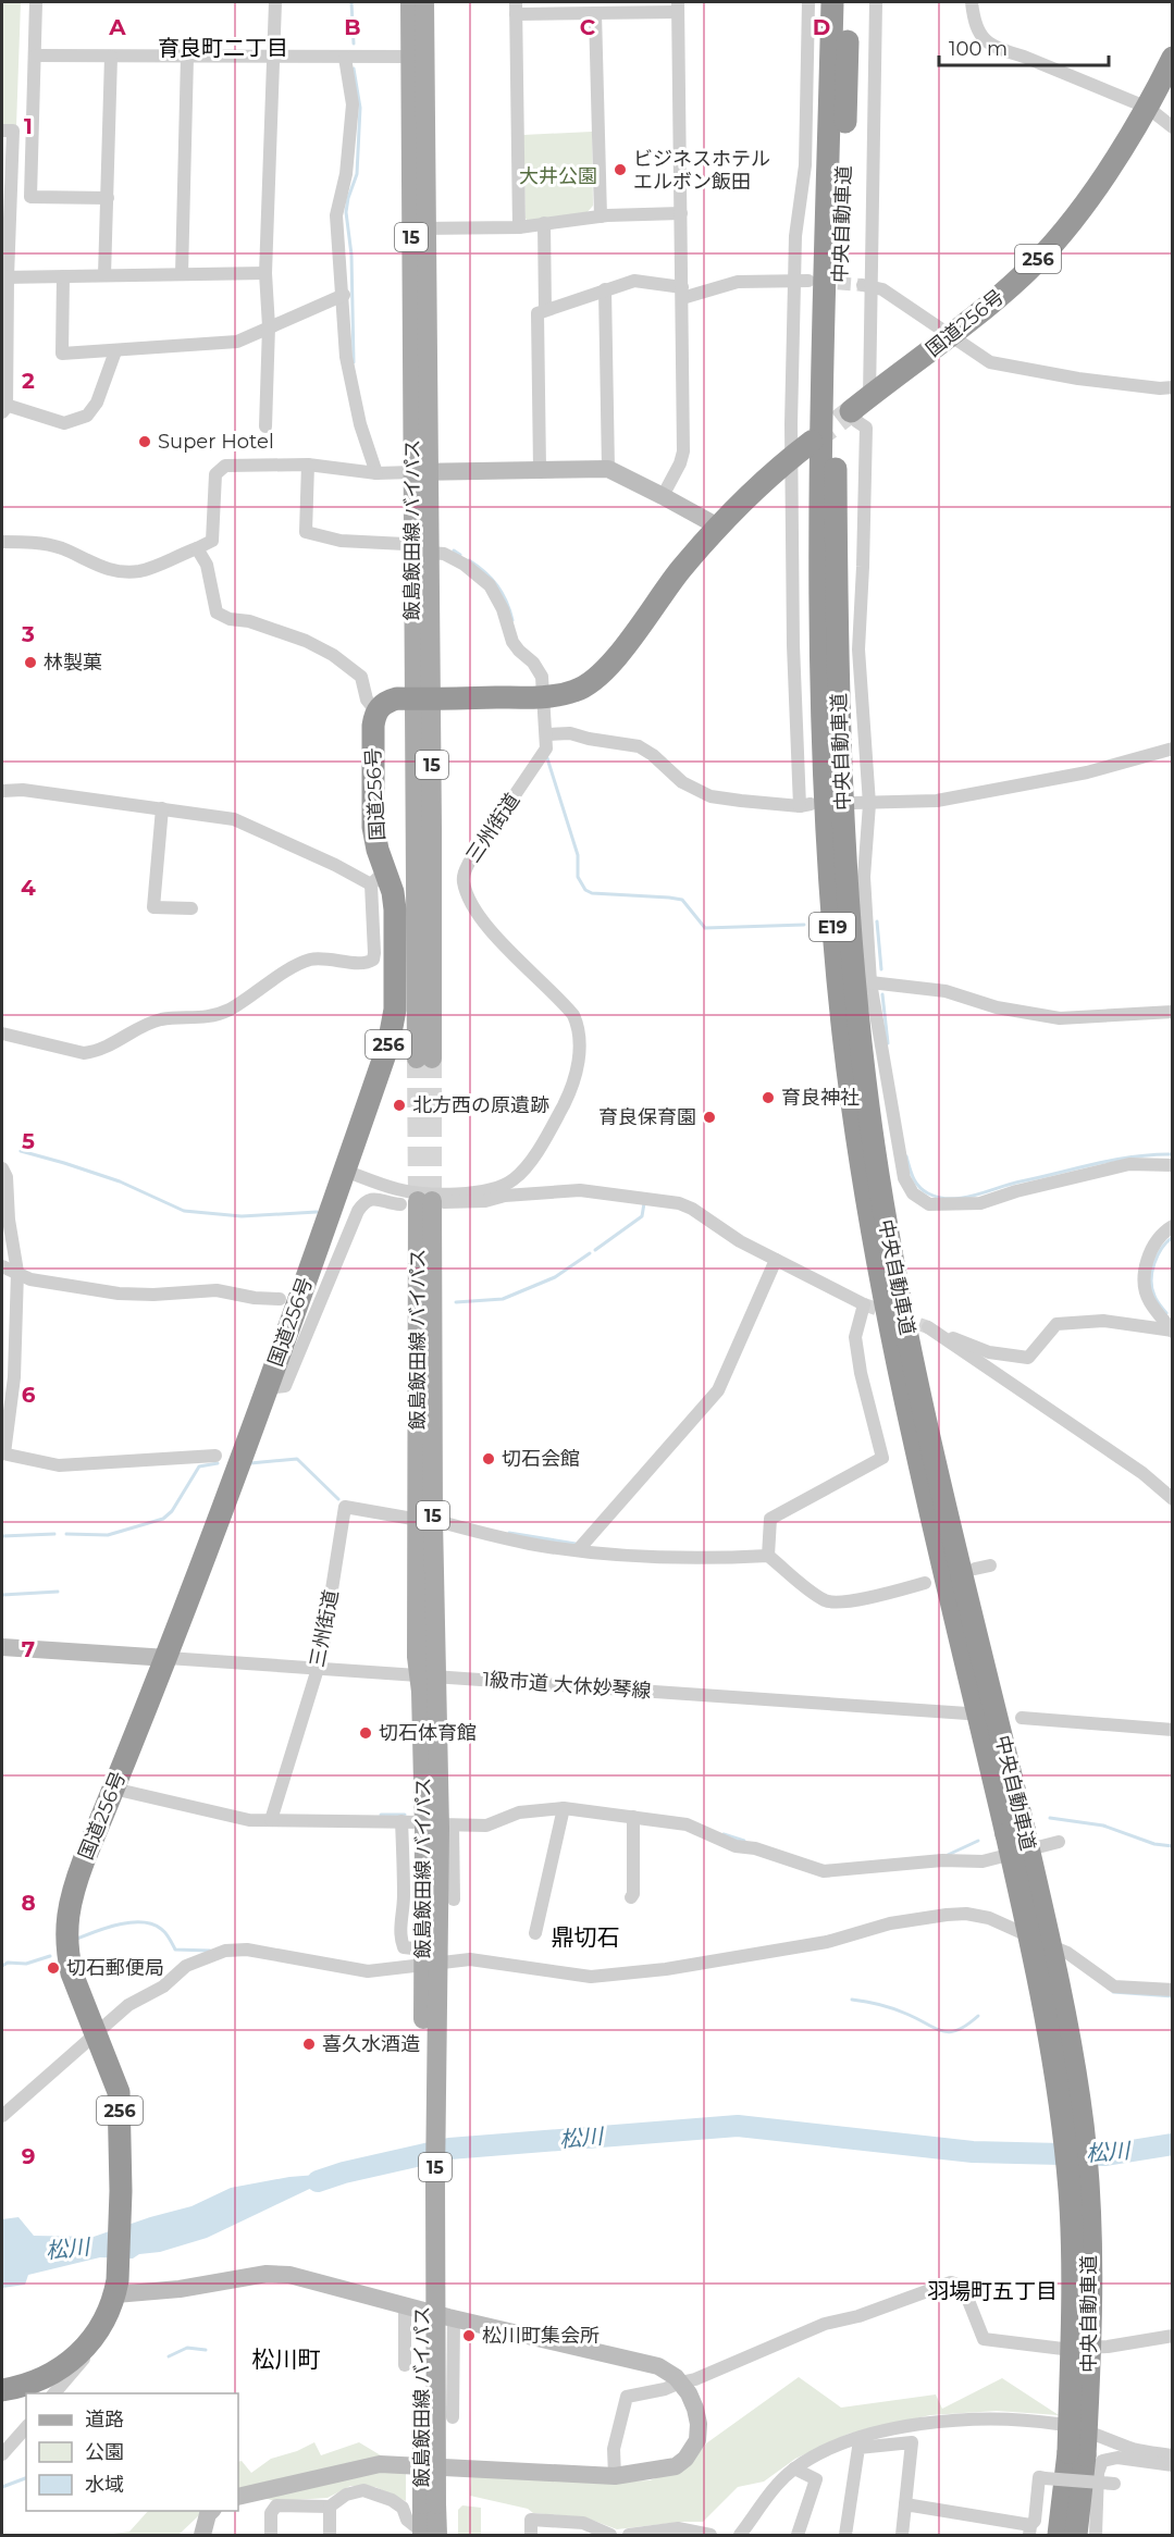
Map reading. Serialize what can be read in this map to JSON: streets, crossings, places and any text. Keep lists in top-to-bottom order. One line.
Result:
{"streets":{"highway":["中央自動車道","256","国道256号","E19"],"main road":["15","飯島飯田線 バイパス"],"street":["三州街道","1級市道 大休妙琴線"]},"crossings":[["国道256号","三州街道"],["国道256号","1級市道 大休妙琴線"],["飯島飯田線 バイパス","三州街道"],["飯島飯田線 バイパス","1級市道 大休妙琴線"],["三州街道","1級市道 大休妙琴線"]],"districts":["育良町二丁目","鼎切石","羽場町五丁目","松川町"],"water":["松川"],"parks":["大井公園"],"places":["ビジネスホテル エルボン飯田","Super Hotel","林製菓","育良神社","北方西の原遺跡","育良保育園","切石会館","切石体育館","切石郵便局","喜久水酒造","松川町集会所"],"legend":["道路","公園","水域"],"scale_bar":"100 m","grid":{"columns":["A","B","C","D"],"rows":["1","2","3","4","5","6","7","8","9"]}}
